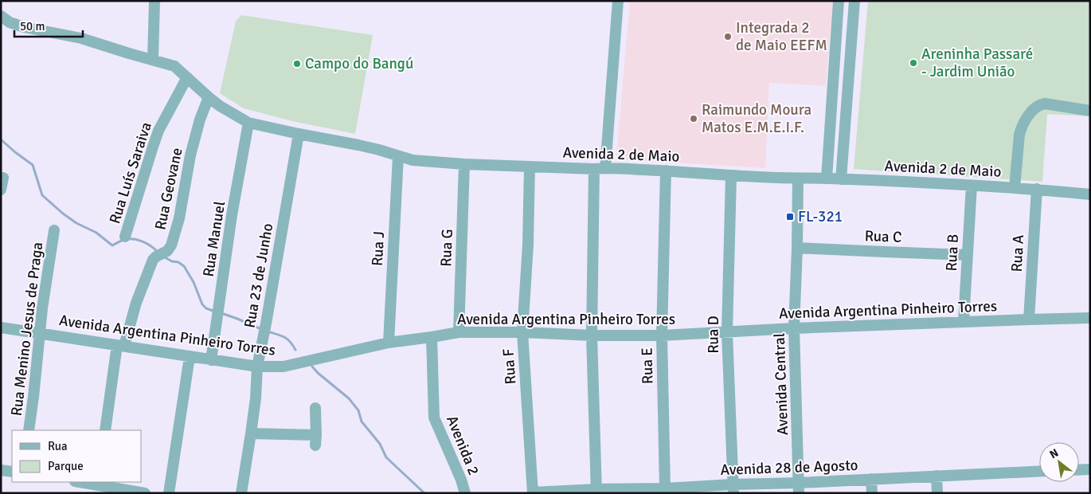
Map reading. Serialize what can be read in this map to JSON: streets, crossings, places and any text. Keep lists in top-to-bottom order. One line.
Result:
{"streets":{"street":["Avenida 2 de Maio","Rua Luís Saraiva","Rua Geovane","Rua C","Rua Manuel","Rua G","Rua J","Rua B","Rua A","Rua 23 de Junho","Avenida Argentina Pinheiro Torres","Rua Menino Jesus de Praga","Rua D","Rua E","Rua F","Avenida Central","Avenida 2","Avenida 28 de Agosto"]},"crossings":[["Avenida 2 de Maio","Rua Luís Saraiva"],["Avenida 2 de Maio","Rua Geovane"],["Avenida 2 de Maio","Rua Manuel"],["Avenida 2 de Maio","Rua G"],["Avenida 2 de Maio","Rua J"],["Avenida 2 de Maio","Rua B"],["Avenida 2 de Maio","Rua A"],["Avenida 2 de Maio","Rua 23 de Junho"],["Avenida 2 de Maio","Rua D"],["Avenida 2 de Maio","Rua E"],["Avenida 2 de Maio","Rua F"],["Avenida 2 de Maio","Avenida Central"],["Rua Geovane","Avenida Argentina Pinheiro Torres"],["Rua C","Rua B"],["Rua C","Avenida Central"],["Rua Manuel","Avenida Argentina Pinheiro Torres"],["Rua G","Avenida Argentina Pinheiro Torres"],["Rua J","Avenida Argentina Pinheiro Torres"],["Rua B","Avenida Argentina Pinheiro Torres"],["Rua A","Avenida Argentina Pinheiro Torres"],["Rua 23 de Junho","Avenida Argentina Pinheiro Torres"],["Avenida Argentina Pinheiro Torres","Rua Menino Jesus de Praga"],["Avenida Argentina Pinheiro Torres","Rua D"],["Avenida Argentina Pinheiro Torres","Rua E"],["Avenida Argentina Pinheiro Torres","Rua F"],["Avenida Argentina Pinheiro Torres","Avenida Central"],["Avenida Argentina Pinheiro Torres","Avenida 2"],["Rua D","Avenida 28 de Agosto"],["Rua E","Avenida 28 de Agosto"],["Rua F","Avenida 28 de Agosto"],["Avenida Central","Avenida 28 de Agosto"]],"places":{"other":["Integrada 2 de Maio EEFM","Areninha Passaré - Jardim União","Campo do Bangú","Raimundo Moura Matos E.M.E.I.F."],"transit":["FL-321"]},"legend":["Rua","Parque"],"scale_bar":"50 m","north":"top left"}
